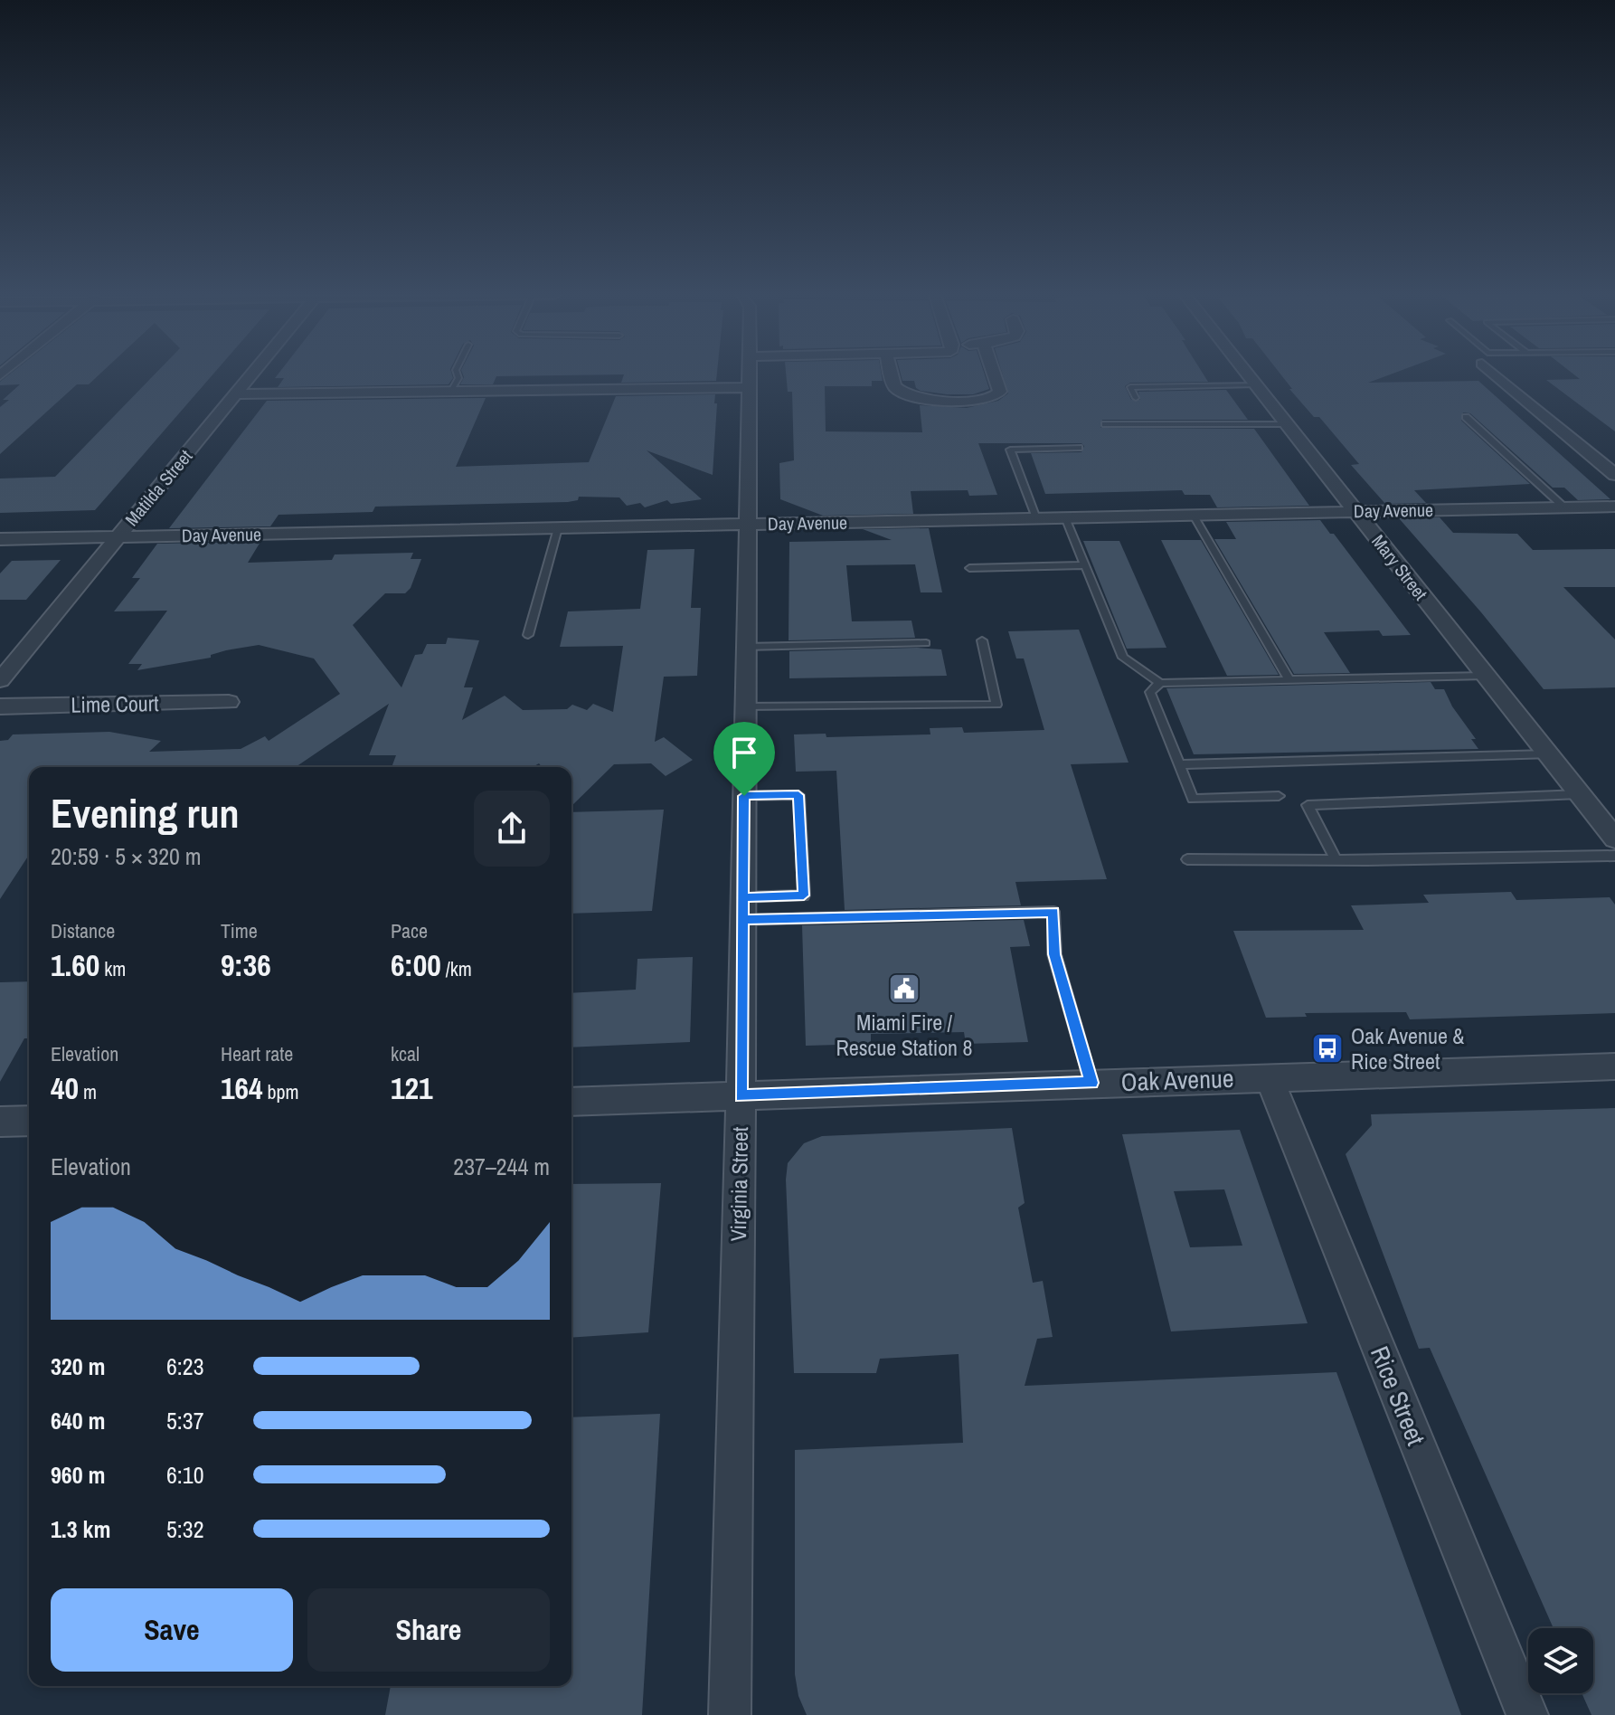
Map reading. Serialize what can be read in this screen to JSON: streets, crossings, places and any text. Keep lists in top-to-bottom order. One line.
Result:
{"streets":{"street":["Matilda Street","Day Avenue","Mary Street","Lime Court","Oak Avenue","Virginia Street","Rice Street"]},"crossings":[["Matilda Street","Day Avenue"],["Day Avenue","Mary Street"],["Day Avenue","Virginia Street"],["Oak Avenue","Virginia Street"],["Oak Avenue","Rice Street"]],"places":{"public building":["Miami Fire / Rescue Station 8"],"bus stop":["Oak Avenue & Rice Street"]},"page":{"heading":["Evening run","20:59 · 5 × 320 m"],"stats":[["Distance","1.60 km"],["Time","9:36"],["Pace","6:00 /km"],["Elevation","40 m"],["Heart rate","164 bpm"],["kcal","121"]],"chart":["Elevation","237–244 m"],"list":[{"name":"320 m","note":"6:23"},{"name":"640 m","note":"5:37"},{"name":"960 m","note":"6:10"},{"name":"1.3 km","note":"5:32"}],"buttons":["Save","Share"]}}
